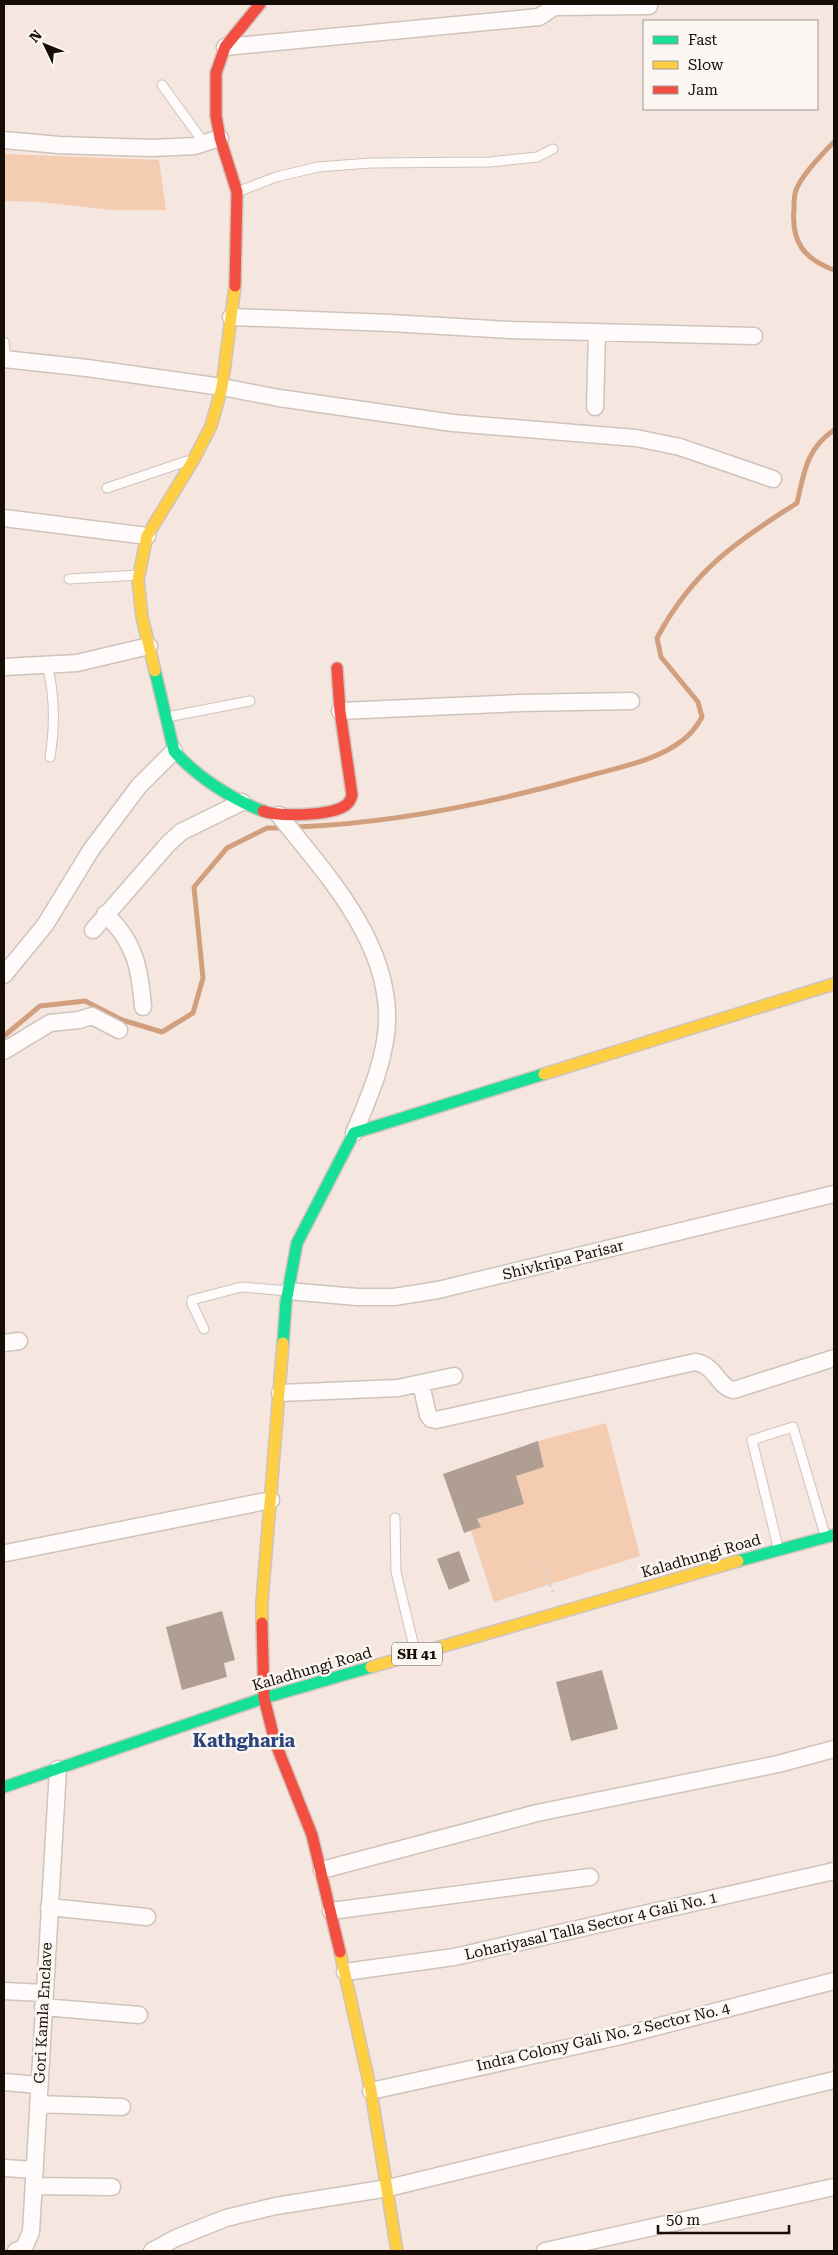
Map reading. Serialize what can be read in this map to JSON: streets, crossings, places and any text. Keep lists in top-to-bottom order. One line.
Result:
{"streets":{"street":["Shivkripa Parisar","Kaladhungi Road","SH 41","Lohariyasal Talla Sector 4 Gali No. 1","Gori Kamla Enclave","Indra Colony Gali No. 2 Sector No. 4"]},"crossings":[["Kaladhungi Road","Gori Kamla Enclave"]],"districts":["Kathgharia"],"legend":["Fast","Slow","Jam"],"scale_bar":"50 m","north":"top left"}
